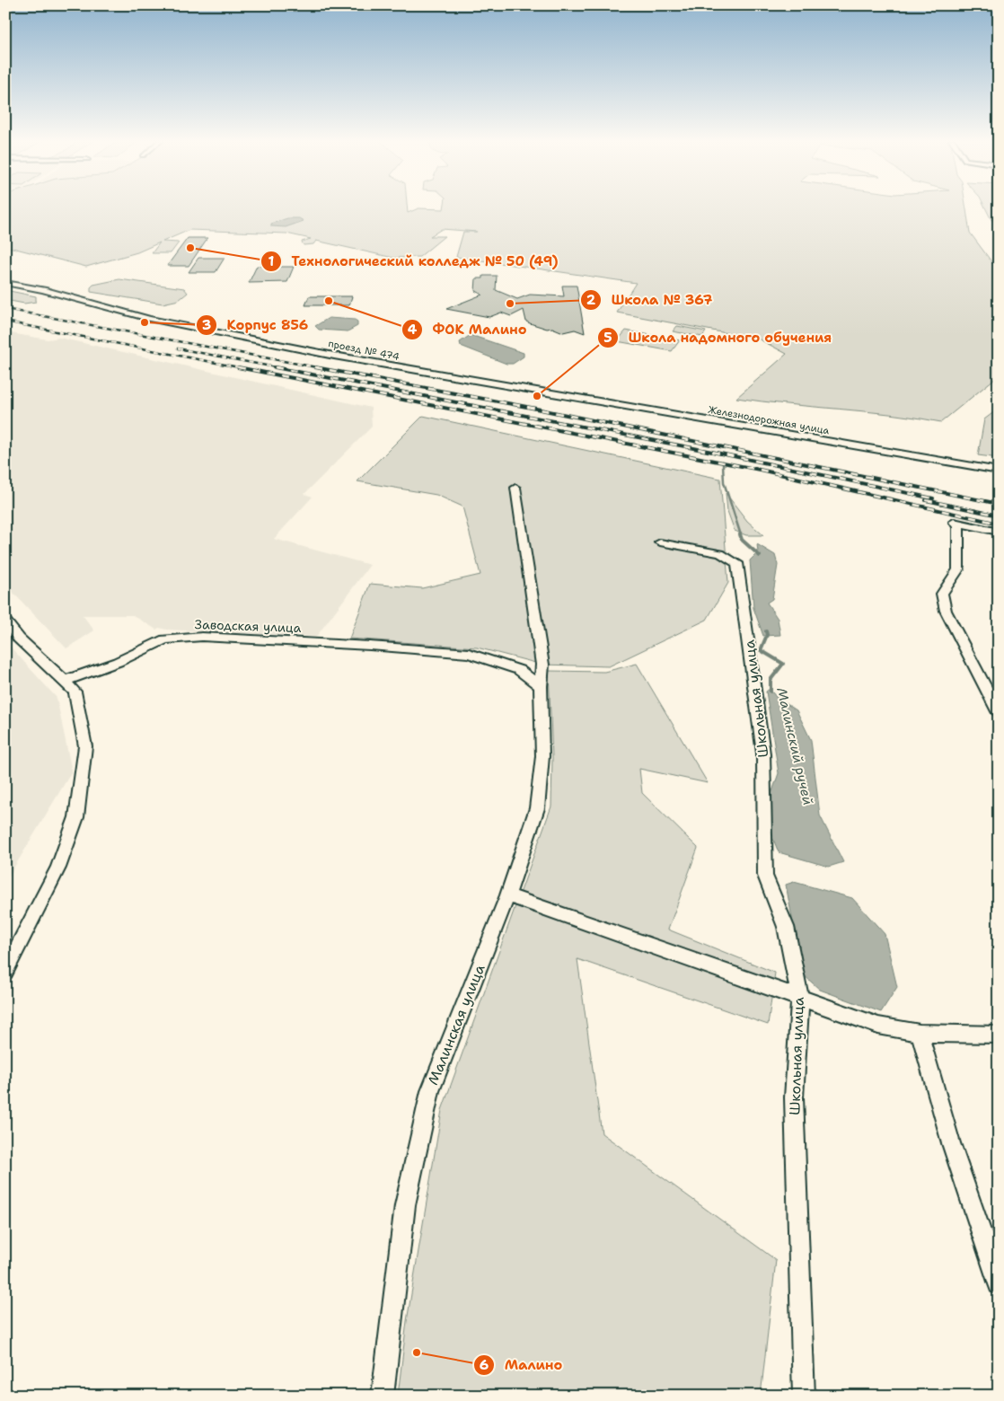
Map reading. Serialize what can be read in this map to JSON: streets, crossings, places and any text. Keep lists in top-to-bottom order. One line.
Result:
{"streets":{"street":["проезд № 474","Железнодорожная улица","Заводская улица","Школьная улица","Малинская улица"]},"crossings":[["проезд № 474","Железнодорожная улица"],["Заводская улица","Малинская улица"]],"water":["Малинский ручей"],"places":["Технологический колледж № 50 (49)","ФОК Малино","Школа № 367","Корпус 856","Школа надомного обучения","Малино"]}
